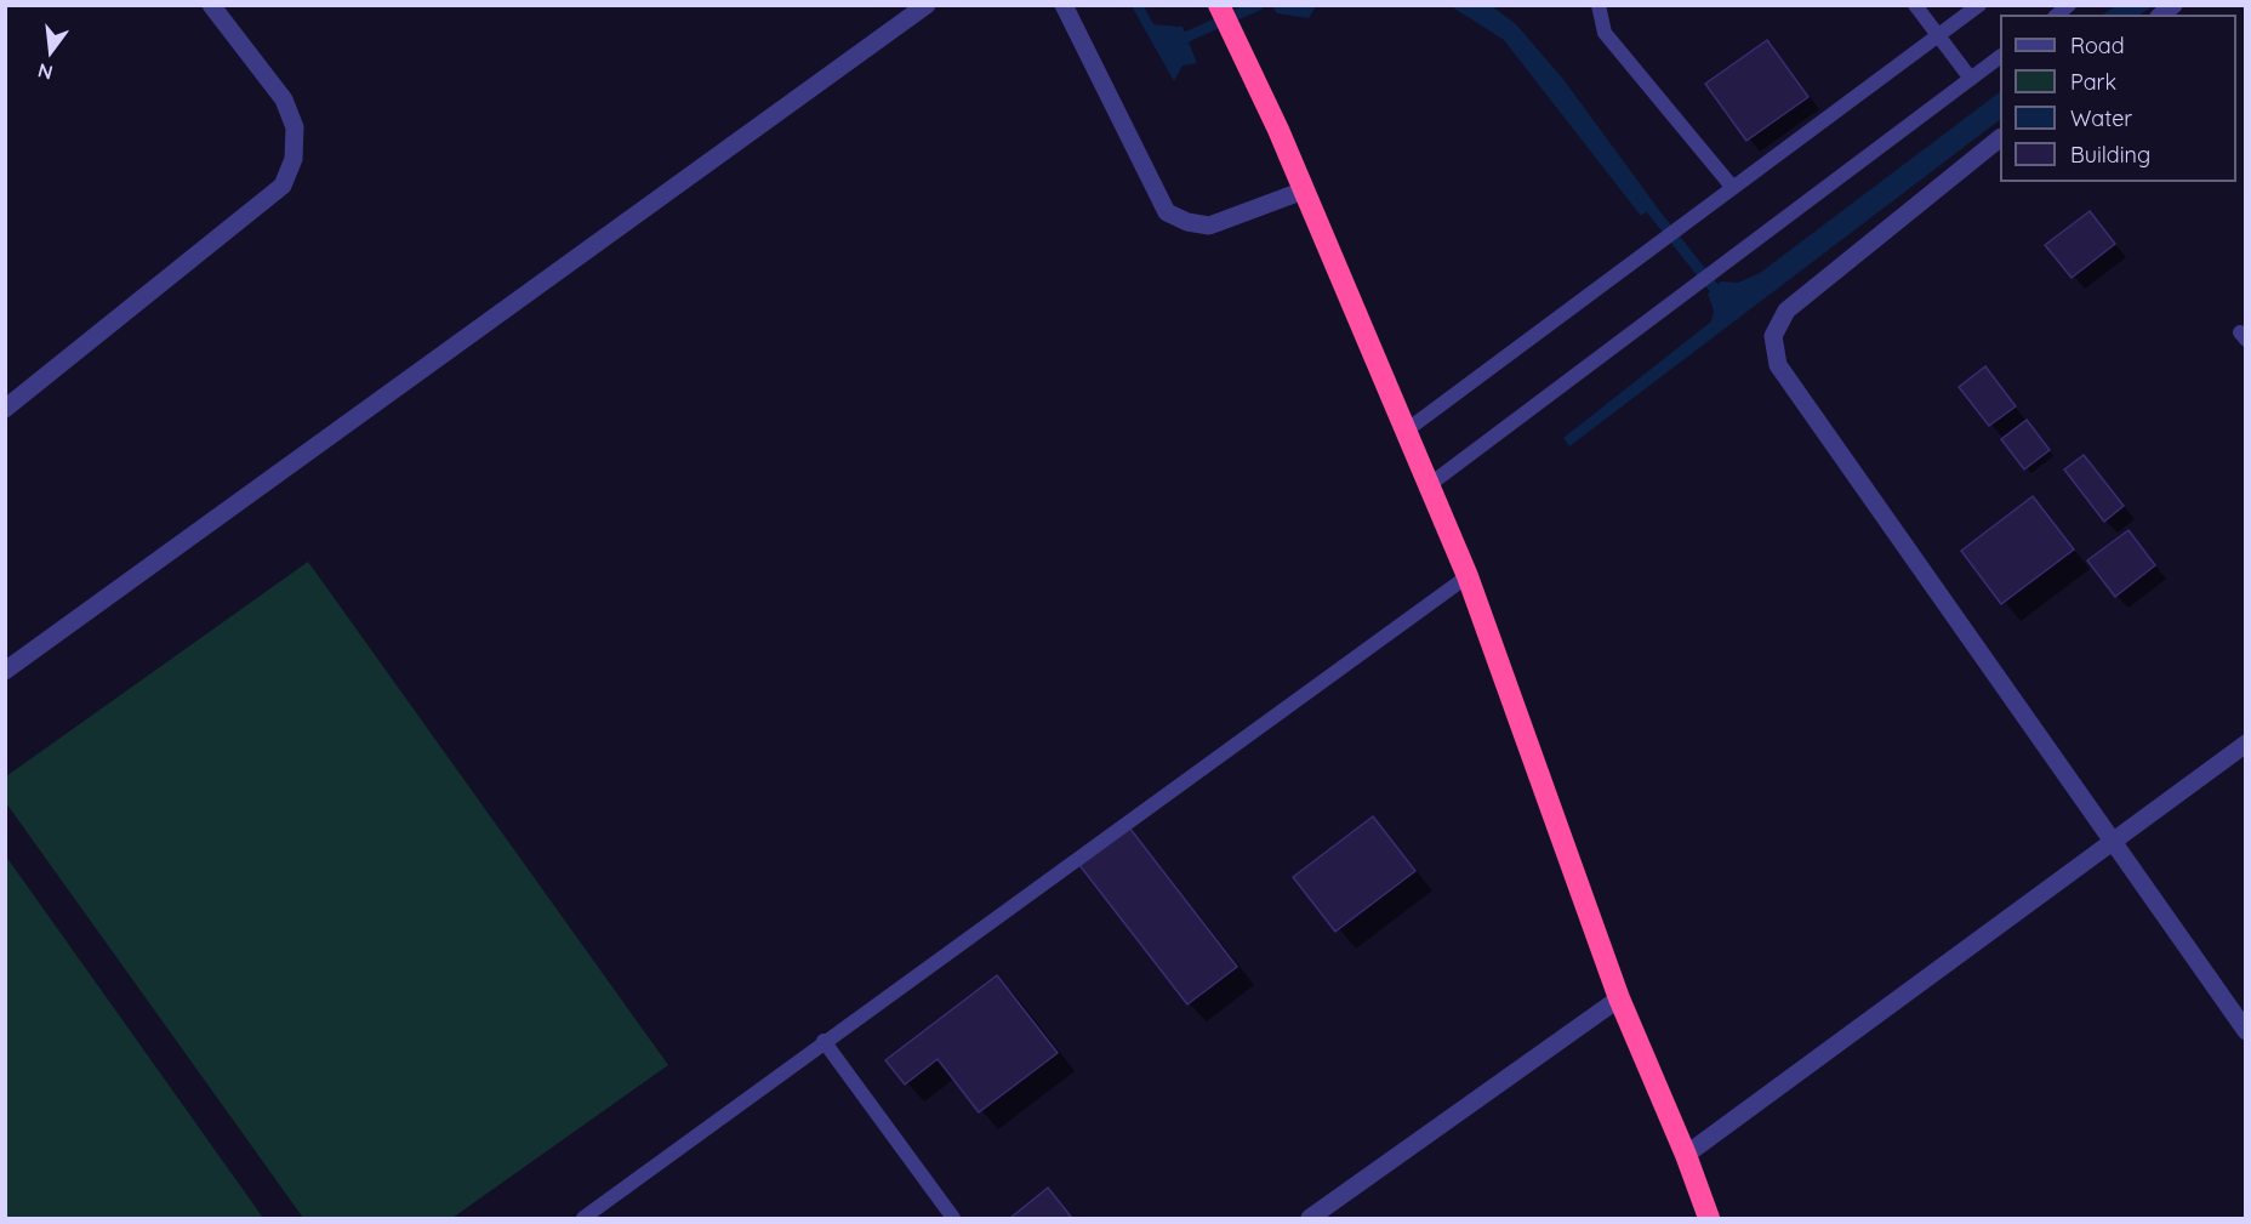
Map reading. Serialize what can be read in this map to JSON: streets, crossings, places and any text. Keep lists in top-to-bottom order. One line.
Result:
{"legend":["Road","Park","Water","Building"],"north":"bottom"}
